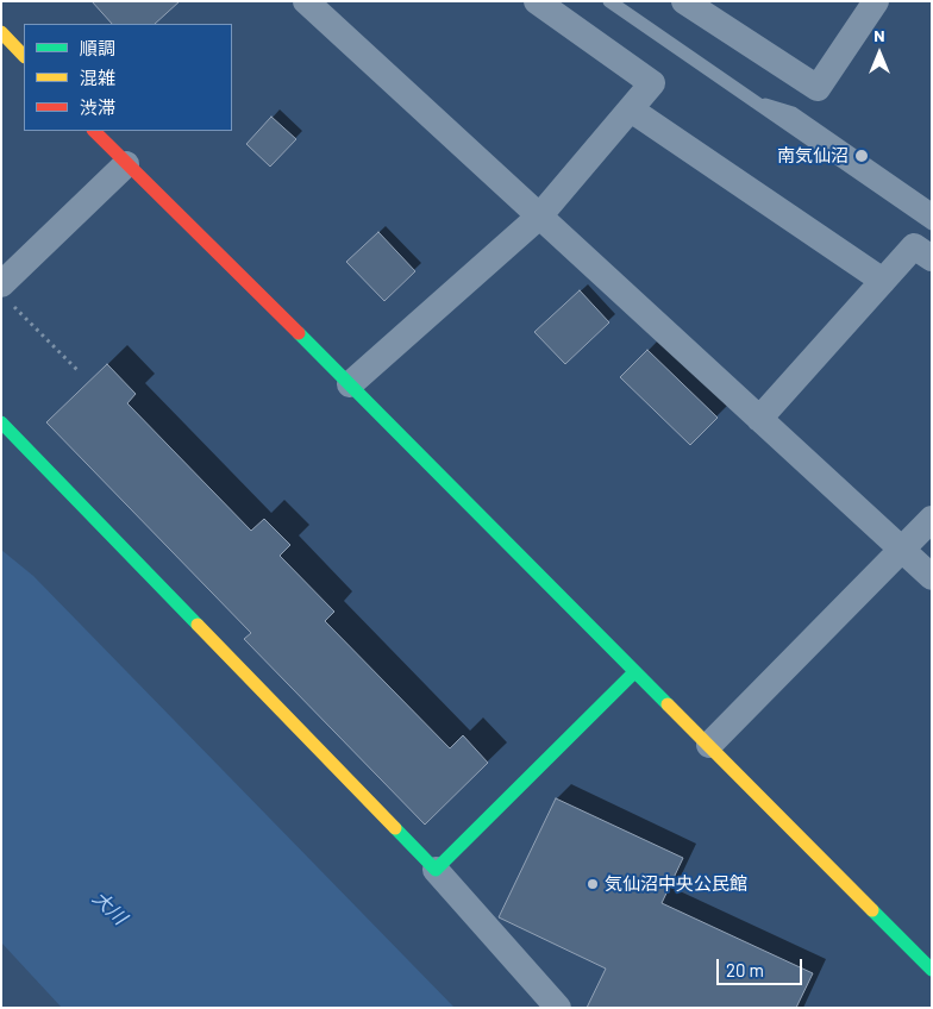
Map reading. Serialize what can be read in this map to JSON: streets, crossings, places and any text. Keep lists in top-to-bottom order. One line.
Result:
{"water":["大川"],"places":["南気仙沼","気仙沼中央公民館"],"legend":["順調","混雑","渋滞"],"scale_bar":"20 m","north":"top"}
